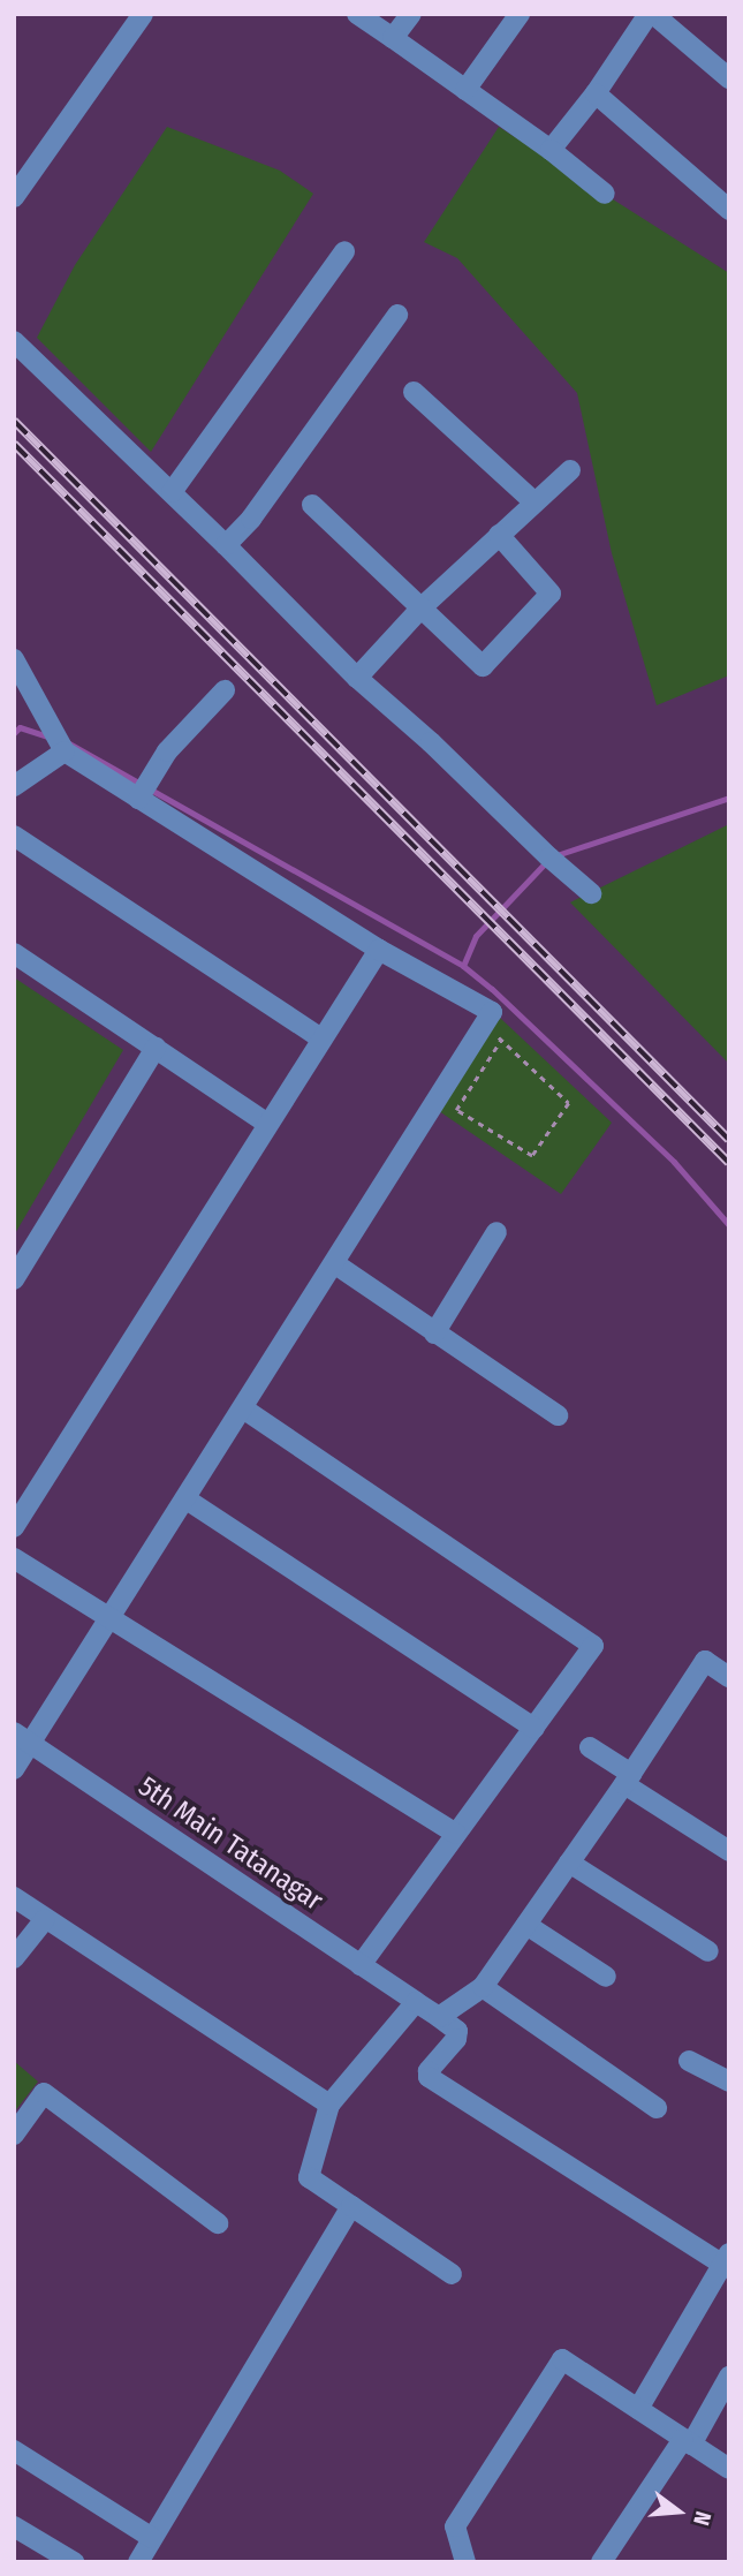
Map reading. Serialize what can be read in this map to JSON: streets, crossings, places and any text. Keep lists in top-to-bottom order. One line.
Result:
{"streets":{"street":["5th Main Tatanagar"]},"north":"right"}
